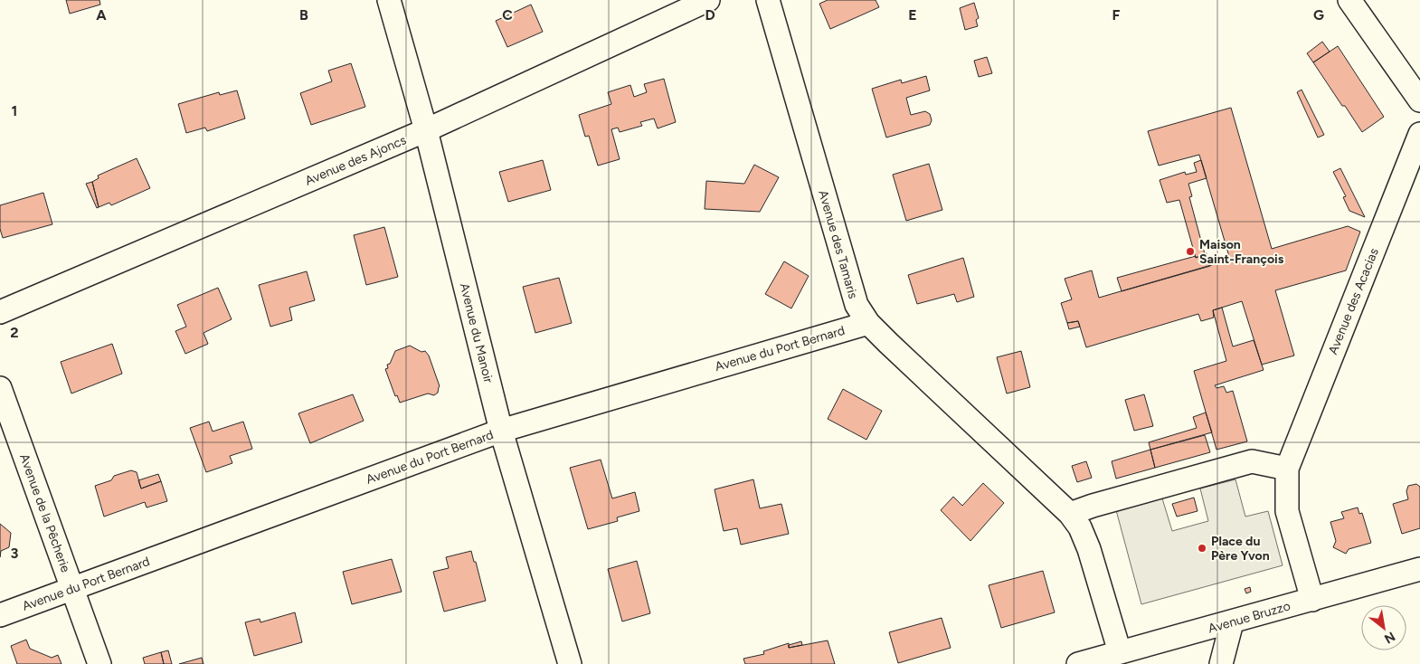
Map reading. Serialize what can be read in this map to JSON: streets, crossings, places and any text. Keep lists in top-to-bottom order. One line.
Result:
{"streets":{"street":["Avenue des Ajoncs","Avenue des Tamaris","Avenue des Acacias","Avenue du Manoir","Avenue du Port Bernard","Avenue de la Pêcherie","Avenue Bruzzo"]},"crossings":[["Avenue des Ajoncs","Avenue du Manoir"],["Avenue des Tamaris","Avenue du Port Bernard"],["Avenue du Manoir","Avenue du Port Bernard"],["Avenue du Port Bernard","Avenue de la Pêcherie"]],"places":["Maison Saint-François","Place du Père Yvon"],"north":"bottom right","grid":{"columns":["A","B","C","D","E","F","G"],"rows":["1","2","3"]}}
